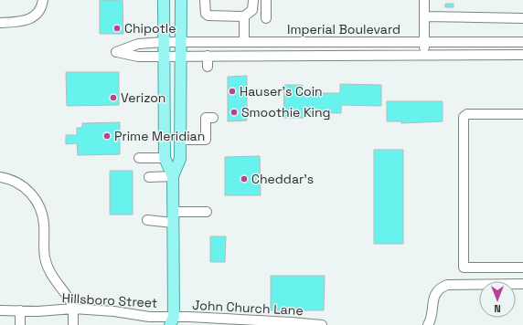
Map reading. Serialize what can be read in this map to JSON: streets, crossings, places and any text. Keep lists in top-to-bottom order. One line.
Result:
{"streets":{"street":["Imperial Boulevard","Hillsboro Street","John Church Lane"]},"crossings":[["Hillsboro Street","John Church Lane"]],"places":["Chipotle","Hauser's Coin","Verizon","Smoothie King","Prime Meridian","Cheddar's"],"north":"bottom"}
